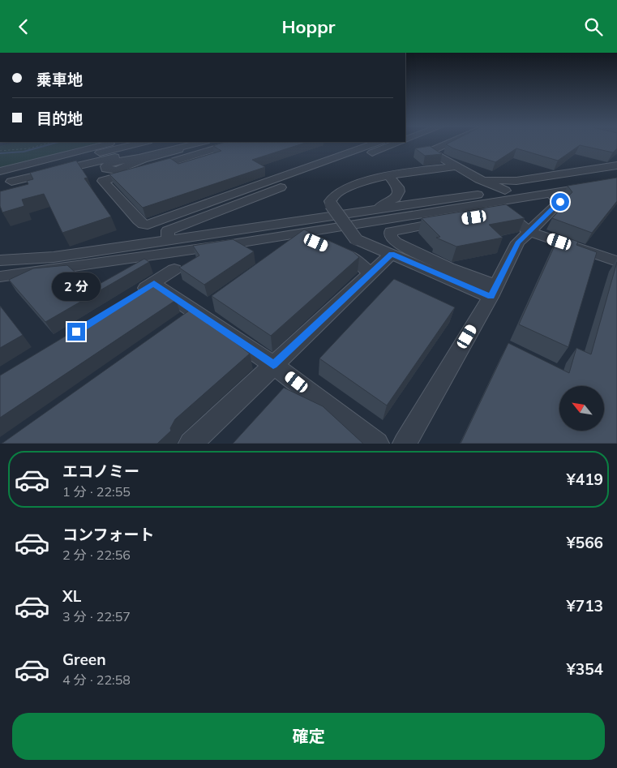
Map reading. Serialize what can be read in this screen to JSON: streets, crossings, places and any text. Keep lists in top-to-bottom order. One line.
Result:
{"north":"top left","page":{"header":"Hoppr","banner":["乗車地","目的地"],"bubble":"2 分","list":[{"name":"エコノミー","note":"1 分 · 22:55","value":"¥419"},{"name":"コンフォート","note":"2 分 · 22:56","value":"¥566"},{"name":"XL","note":"3 分 · 22:57","value":"¥713"},{"name":"Green","note":"4 分 · 22:58","value":"¥354"}],"buttons":"確定"}}
